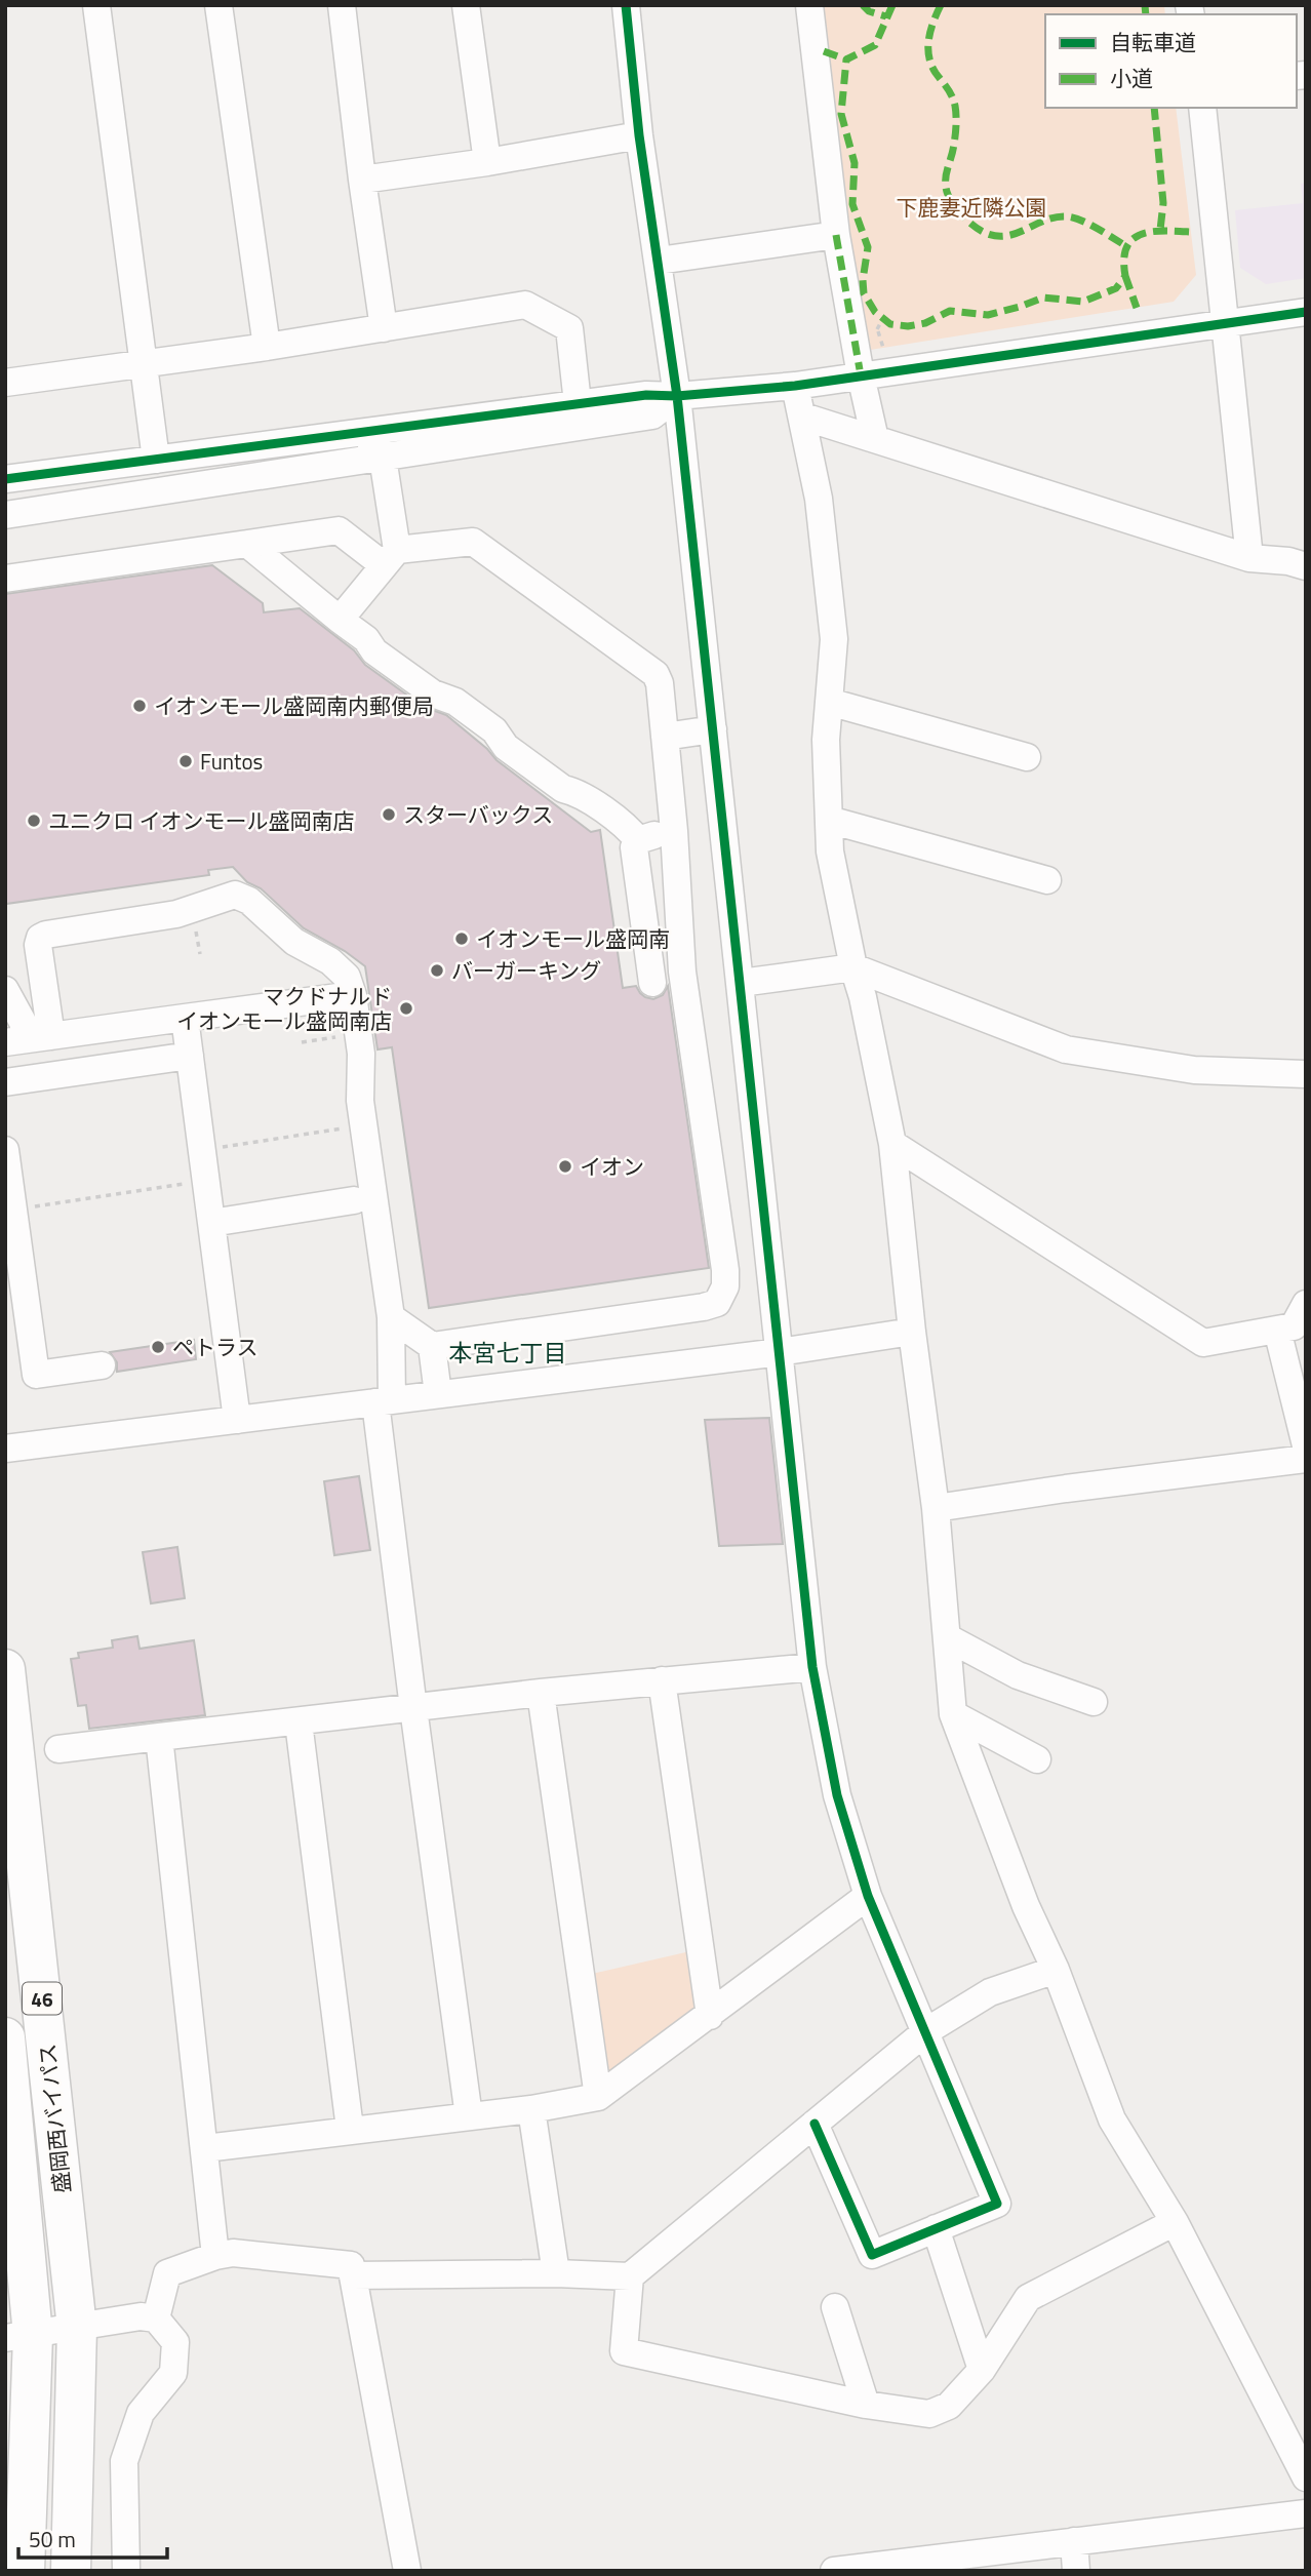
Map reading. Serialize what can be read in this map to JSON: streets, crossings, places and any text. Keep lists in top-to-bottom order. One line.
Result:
{"streets":{"highway":["46","盛岡西バイパス"]},"districts":["本宮七丁目"],"parks":["下鹿妻近隣公園"],"places":["イオンモール盛岡南内郵便局","Funtos","スターバックス","ユニクロ イオンモール盛岡南店","イオンモール盛岡南","バーガーキング","マクドナルド イオンモール盛岡南店","イオン","ペトラス"],"legend":["自転車道","小道"],"scale_bar":"50 m"}
